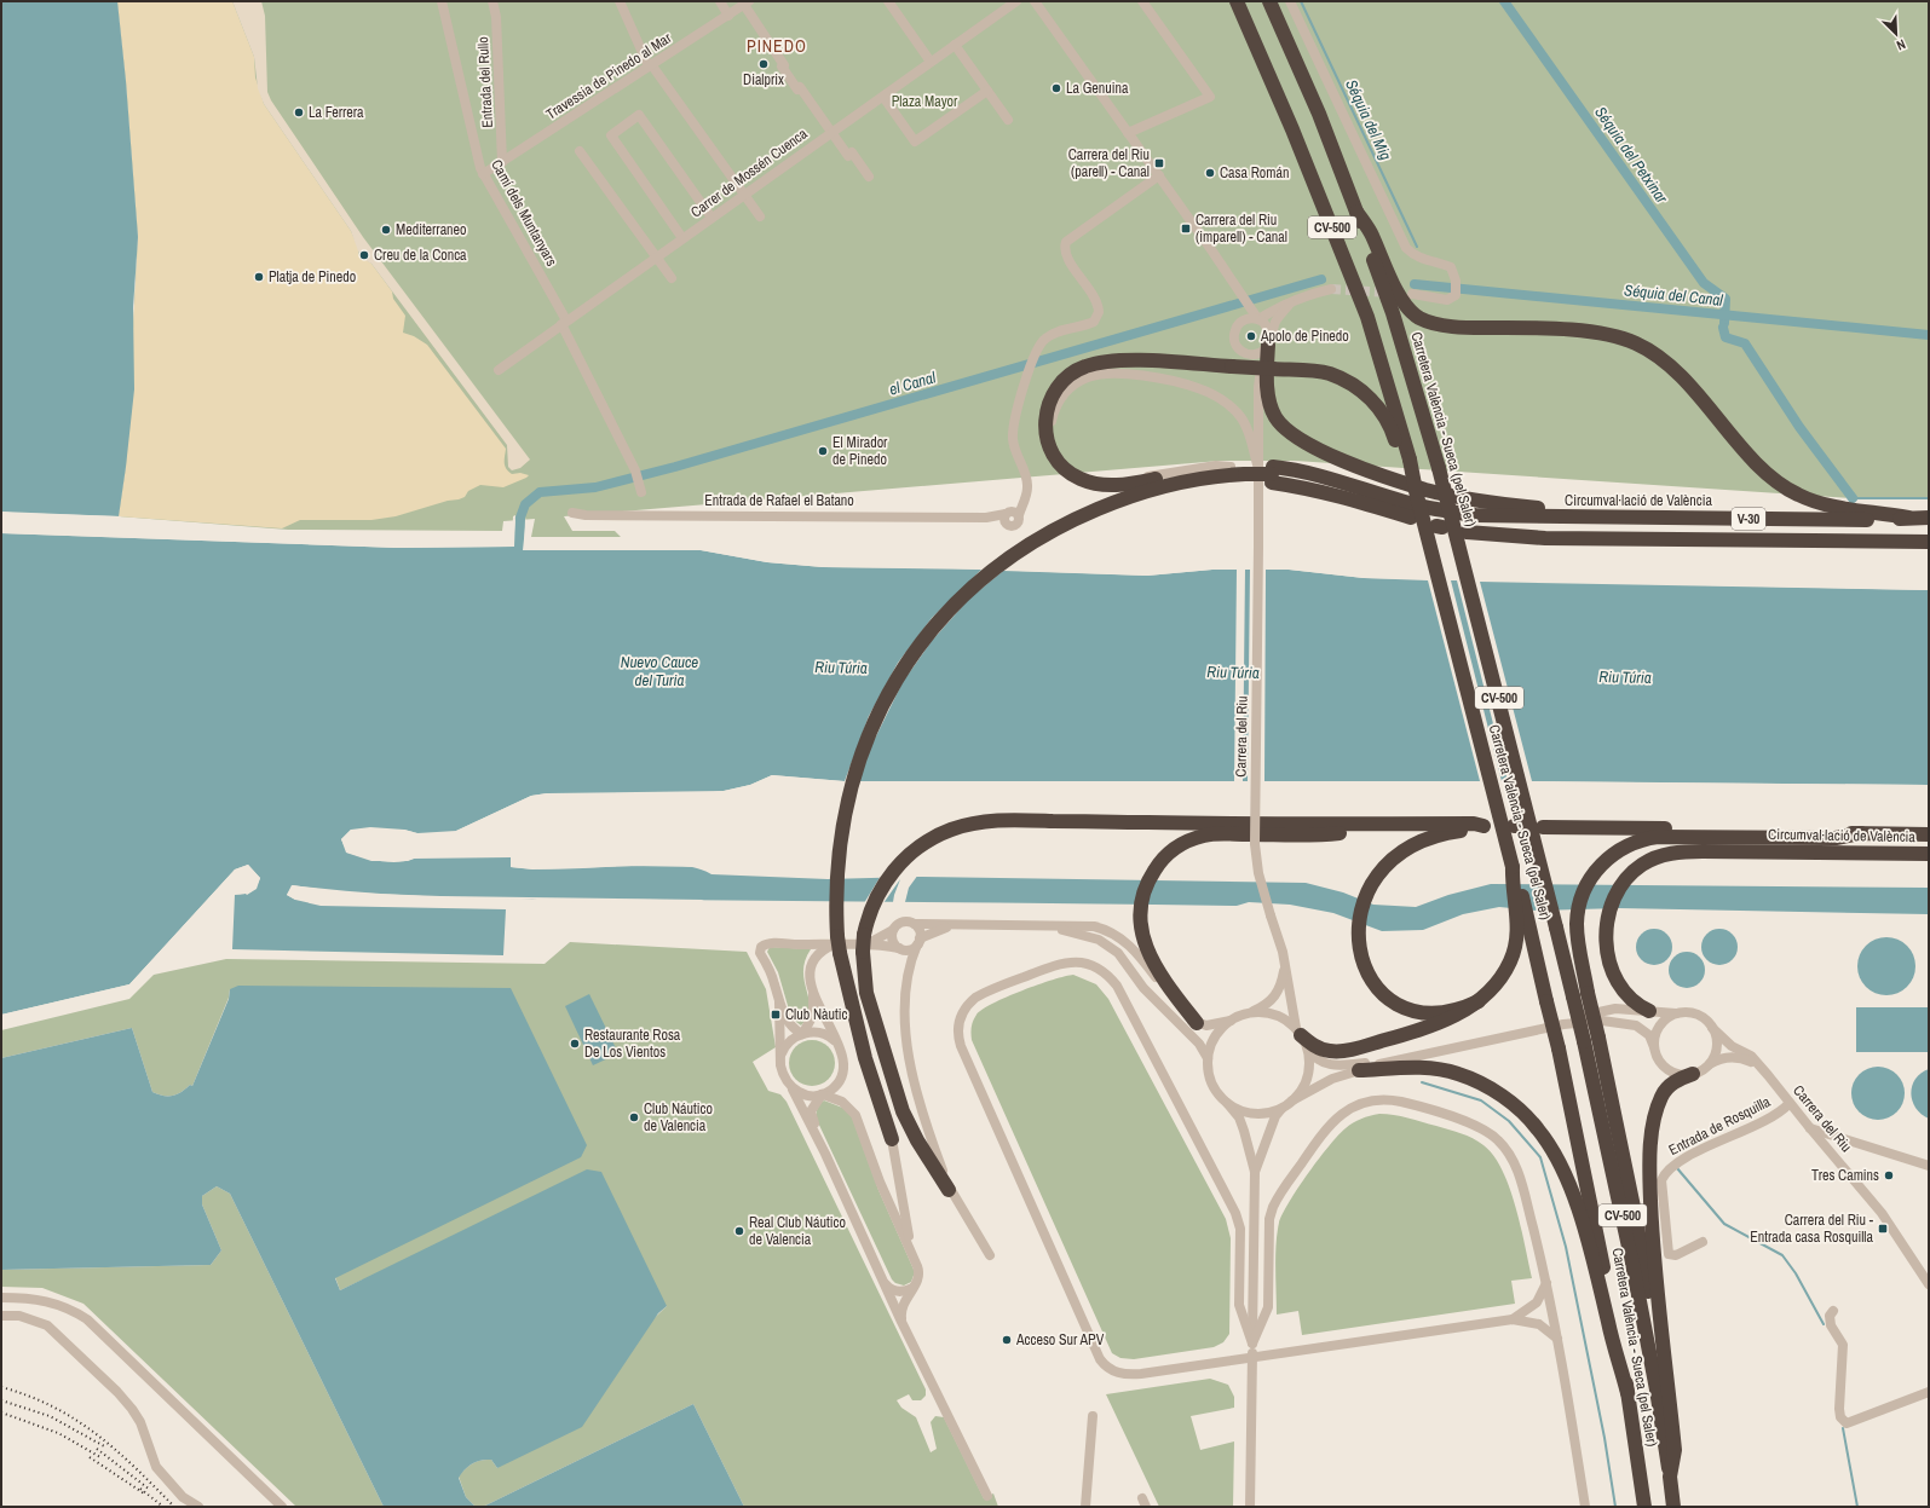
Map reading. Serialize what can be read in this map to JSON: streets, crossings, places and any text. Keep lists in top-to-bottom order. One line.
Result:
{"streets":{"highway":["CV-500","Carretera València - Sueca (pel Saler)","Circumval·lació de València","V-30"],"street":["Travessia de Pinedo al Mar","Entrada del Rullo","Carrer de Mossén Cuenca","Camí dels Muntanyars","Entrada de Rafael el Batano","Carrera del Riu","Entrada de Rosquilla"]},"crossings":[["Travessia de Pinedo al Mar","Entrada del Rullo"],["Travessia de Pinedo al Mar","Camí dels Muntanyars"],["Carrer de Mossén Cuenca","Camí dels Muntanyars"],["Circumval·lació de València","Carrera del Riu"],["Carrera del Riu","Entrada de Rosquilla"]],"districts":["PINEDO"],"water":["Séquia del Mig","Séquia del Petxinar","Séquia del Canal","el Canal","Nuevo Cauce del Turia","Riu Túria"],"parks":["Plaza Mayor"],"places":{"other":["Dialprix","La Genuina","La Ferrera","Casa Román","Mediterraneo","Creu de la Conca","Platja de Pinedo","Apolo de Pinedo","El Mirador de Pinedo","Restaurante Rosa De Los Vientos","Club Náutico de Valencia","Tres Camins","Real Club Náutico de Valencia","Acceso Sur APV"],"transit":["Carrera del Riu (parell) - Canal","Carrera del Riu (imparell) - Canal","Club Nàutic","Carrera del Riu - Entrada casa Rosquilla"]},"north":"bottom right"}
